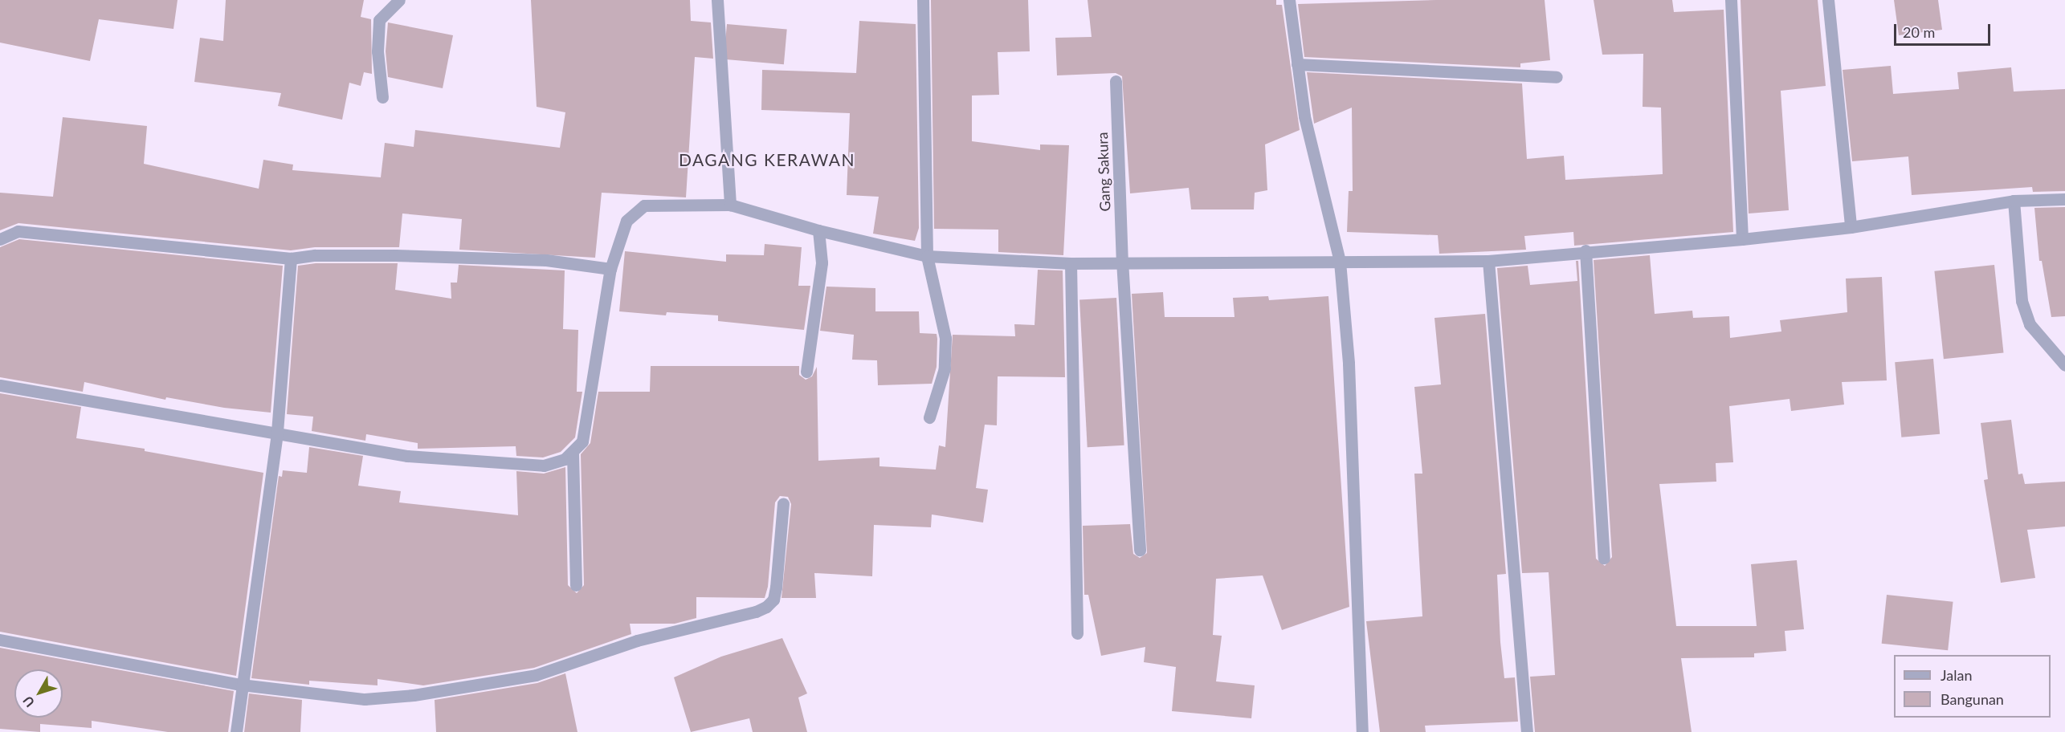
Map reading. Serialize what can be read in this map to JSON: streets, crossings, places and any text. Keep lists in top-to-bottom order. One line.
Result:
{"streets":{"street":["Gang Sakura"]},"districts":["DAGANG KERAWAN"],"legend":["Jalan","Bangunan"],"scale_bar":"20 m","north":"bottom left"}
